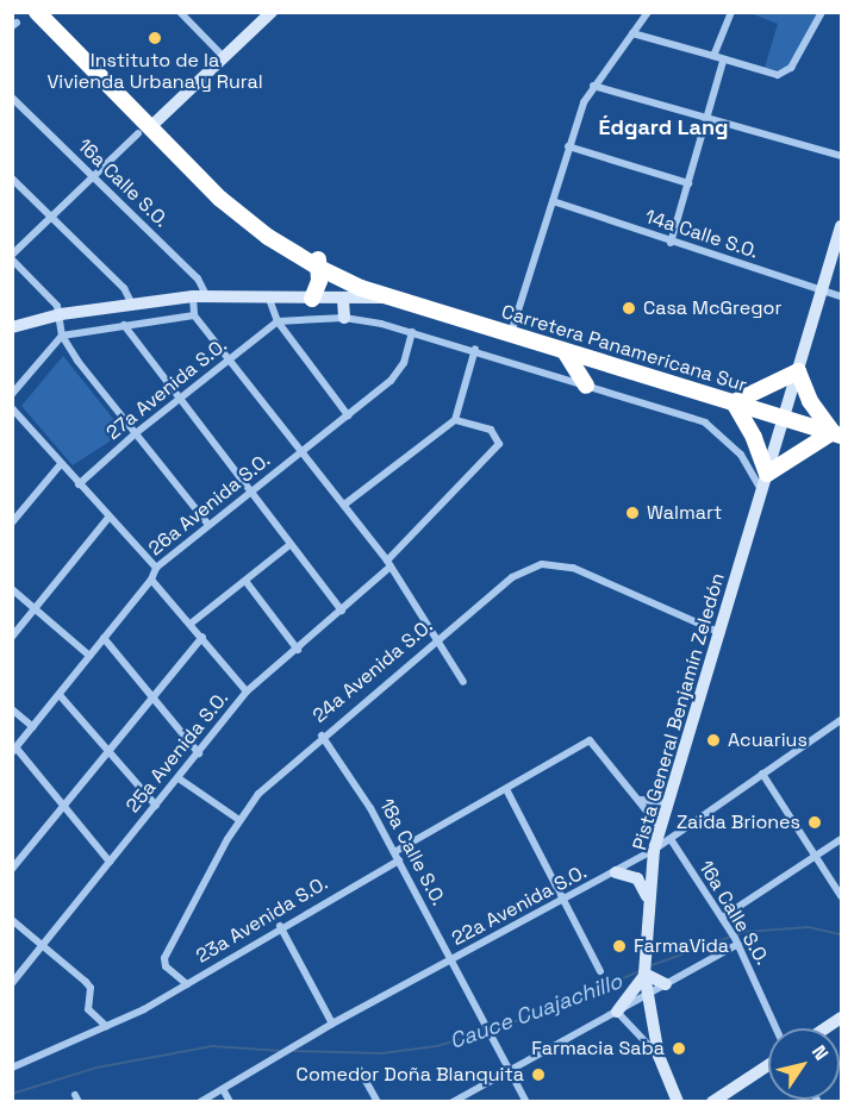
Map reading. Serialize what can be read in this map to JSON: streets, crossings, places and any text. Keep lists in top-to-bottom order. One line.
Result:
{"streets":{"highway":["Carretera Panamericana Sur"],"main road":["Pista General Benjamín Zeledón"],"street":["16a Calle S.O.","14a Calle S.O.","27a Avenida S.O.","26a Avenida S.O.","24a Avenida S.O.","25a Avenida S.O.","18a Calle S.O.","22a Avenida S.O.","23a Avenida S.O."]},"crossings":[["16a Calle S.O.","22a Avenida S.O."],["14a Calle S.O.","Pista General Benjamín Zeledón"],["Carretera Panamericana Sur","Pista General Benjamín Zeledón"],["24a Avenida S.O.","Pista General Benjamín Zeledón"],["24a Avenida S.O.","18a Calle S.O."],["24a Avenida S.O.","23a Avenida S.O."],["Pista General Benjamín Zeledón","22a Avenida S.O."],["18a Calle S.O.","22a Avenida S.O."],["18a Calle S.O.","23a Avenida S.O."]],"districts":["Édgard Lang"],"water":["Cauce Cuajachillo"],"places":["Instituto de la Vivienda Urbana y Rural","Casa McGregor","Walmart","Acuarius","Zaida Briones","FarmaVida","Farmacia Saba","Comedor Doña Blanquita"],"north":"top right"}
